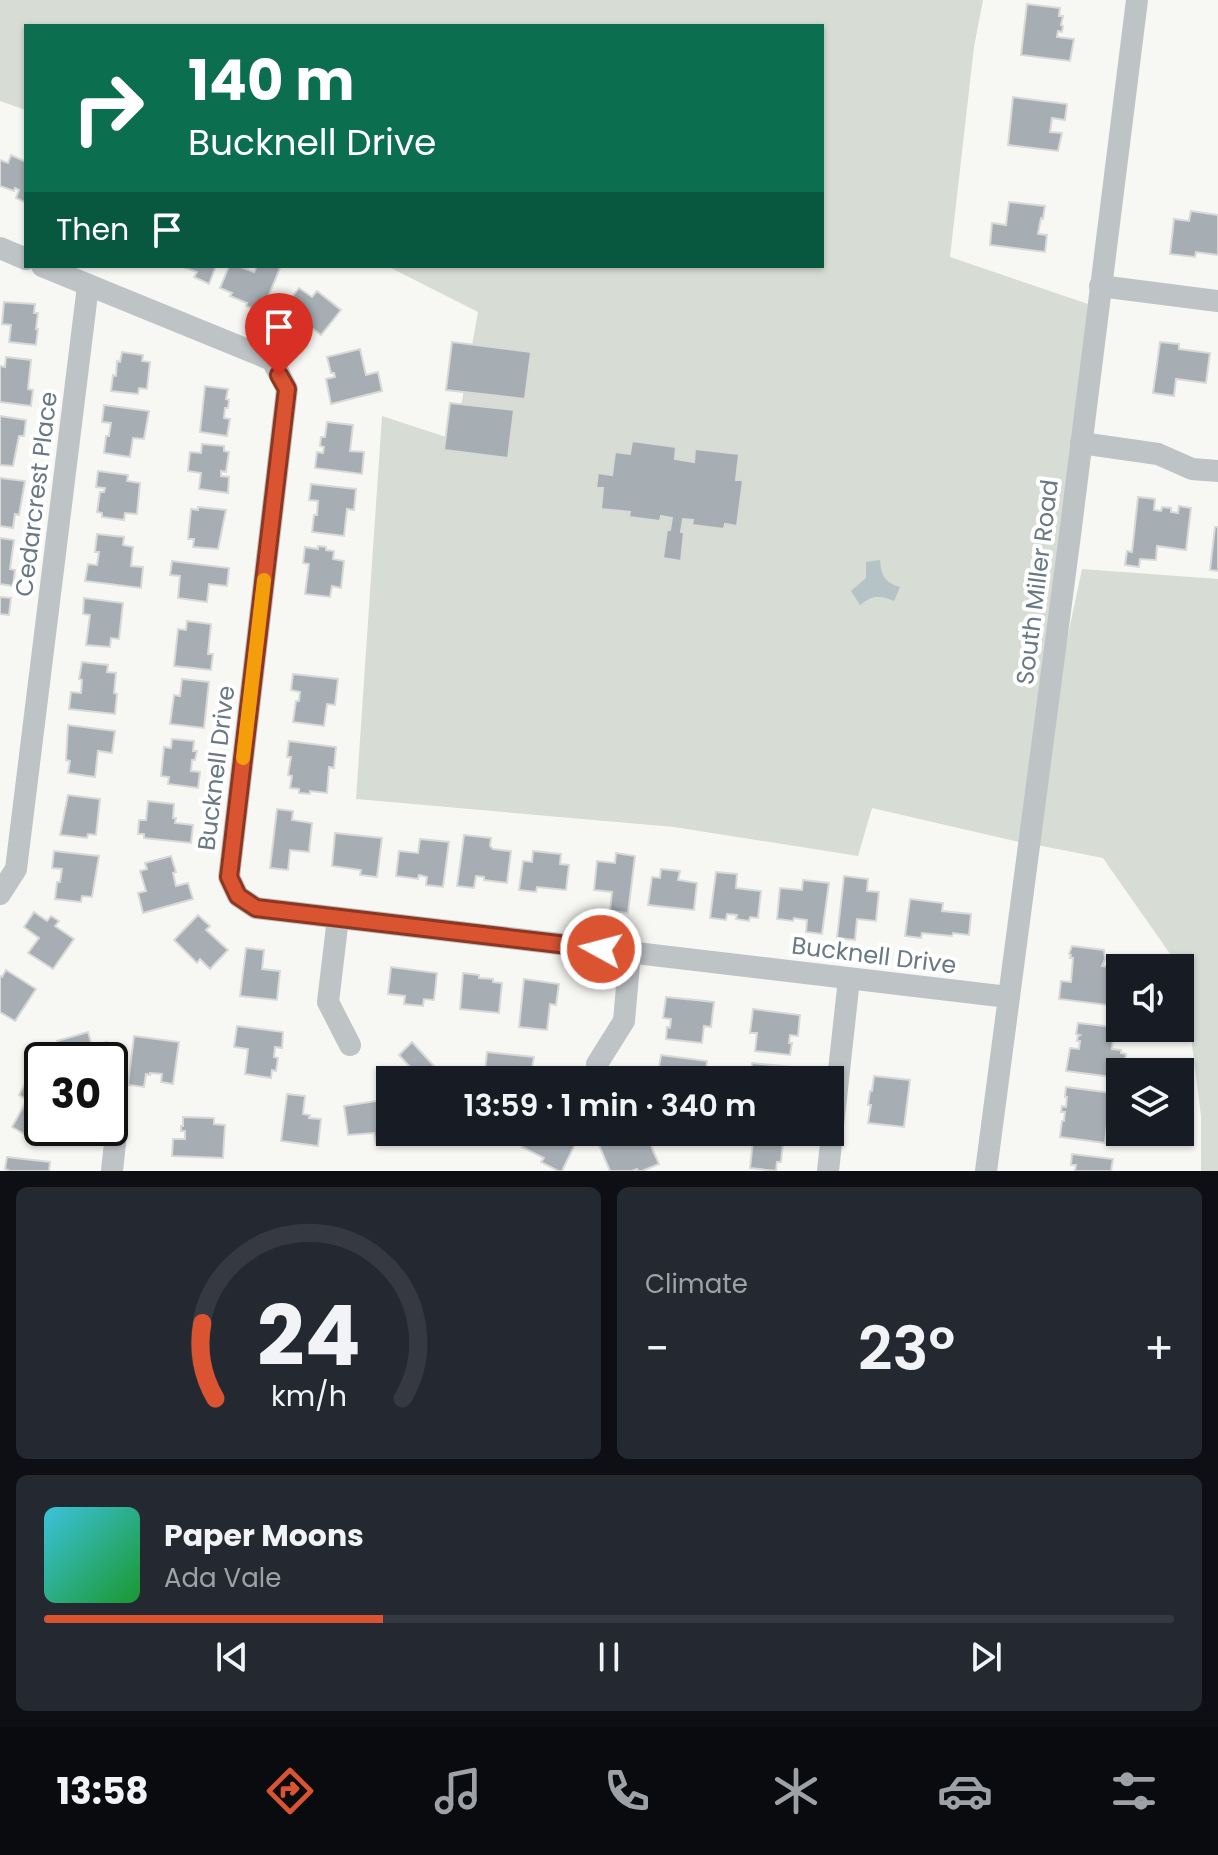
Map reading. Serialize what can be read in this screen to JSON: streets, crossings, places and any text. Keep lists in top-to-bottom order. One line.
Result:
{"streets":{"street":["Cedarcrest Place","South Miller Road","Bucknell Drive"]},"crossings":[["Cedarcrest Place","Bucknell Drive"],["South Miller Road","Bucknell Drive"]],"page":{"turn":["140 m","Bucknell Drive"],"then":"Then","limit":"30","trip":"13:59 · 1 min · 340 m","tile":"Climate","heat":["−","23°","+"],"song":["Paper Moons","Ada Vale"],"tabs":"13:58","gauge":["24","km/h"]}}
